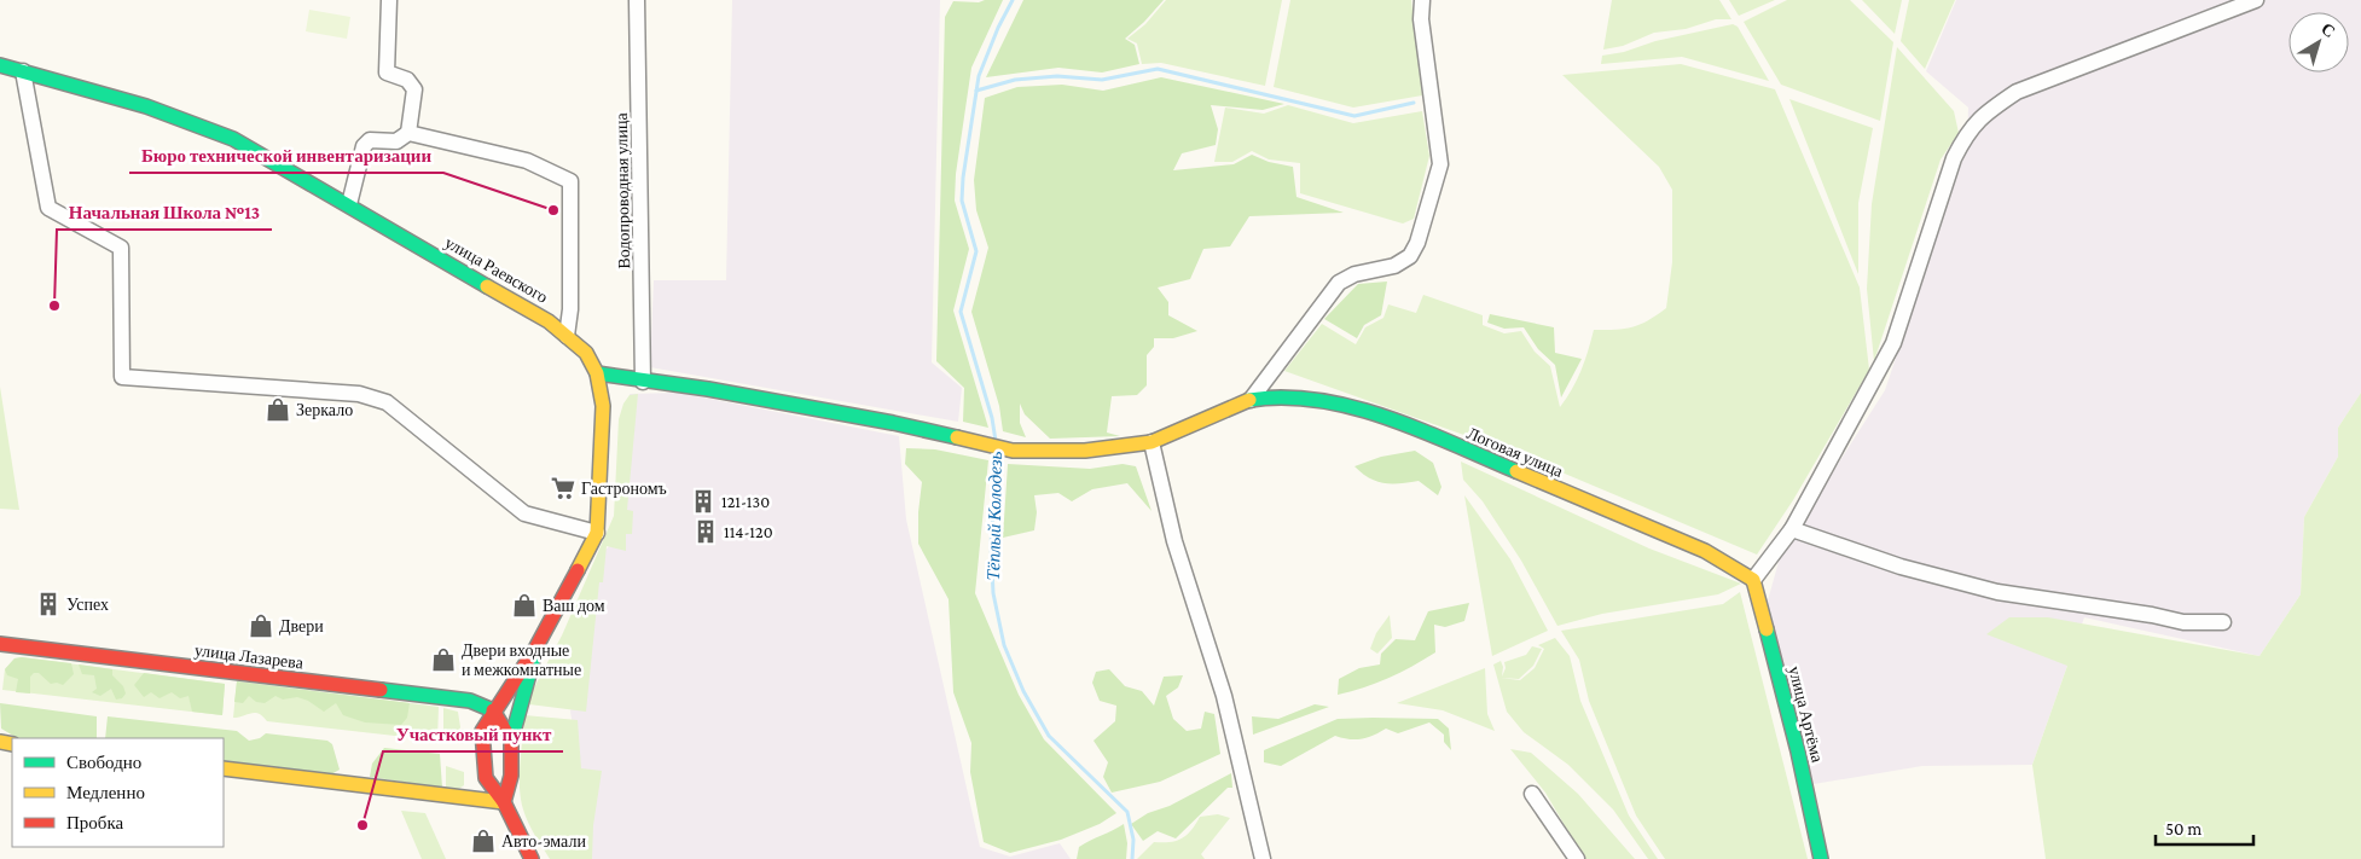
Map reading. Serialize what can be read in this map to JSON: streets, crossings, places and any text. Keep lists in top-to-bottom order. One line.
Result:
{"streets":{"main road":["улица Раевского","Логовая улица","улица Лазарева","улица Артёма"],"street":["Водопроводная улица"]},"crossings":[["Водопроводная улица","Логовая улица"],["Логовая улица","улица Артёма"]],"water":["Тёплый Колодезь"],"places":{"other":["Бюро технической инвентаризации","Начальная Школа №13","Участковый пункт"],"shop":["Зеркало","Ваш дом","Двери","Двери входные и межкомнатные","Авто-эмали"],"supermarket":["Гастрономъ"],"building":["121-130","114-120","Успех"]},"legend":["Свободно","Медленно","Пробка"],"scale_bar":"50 m","north":"top right"}
